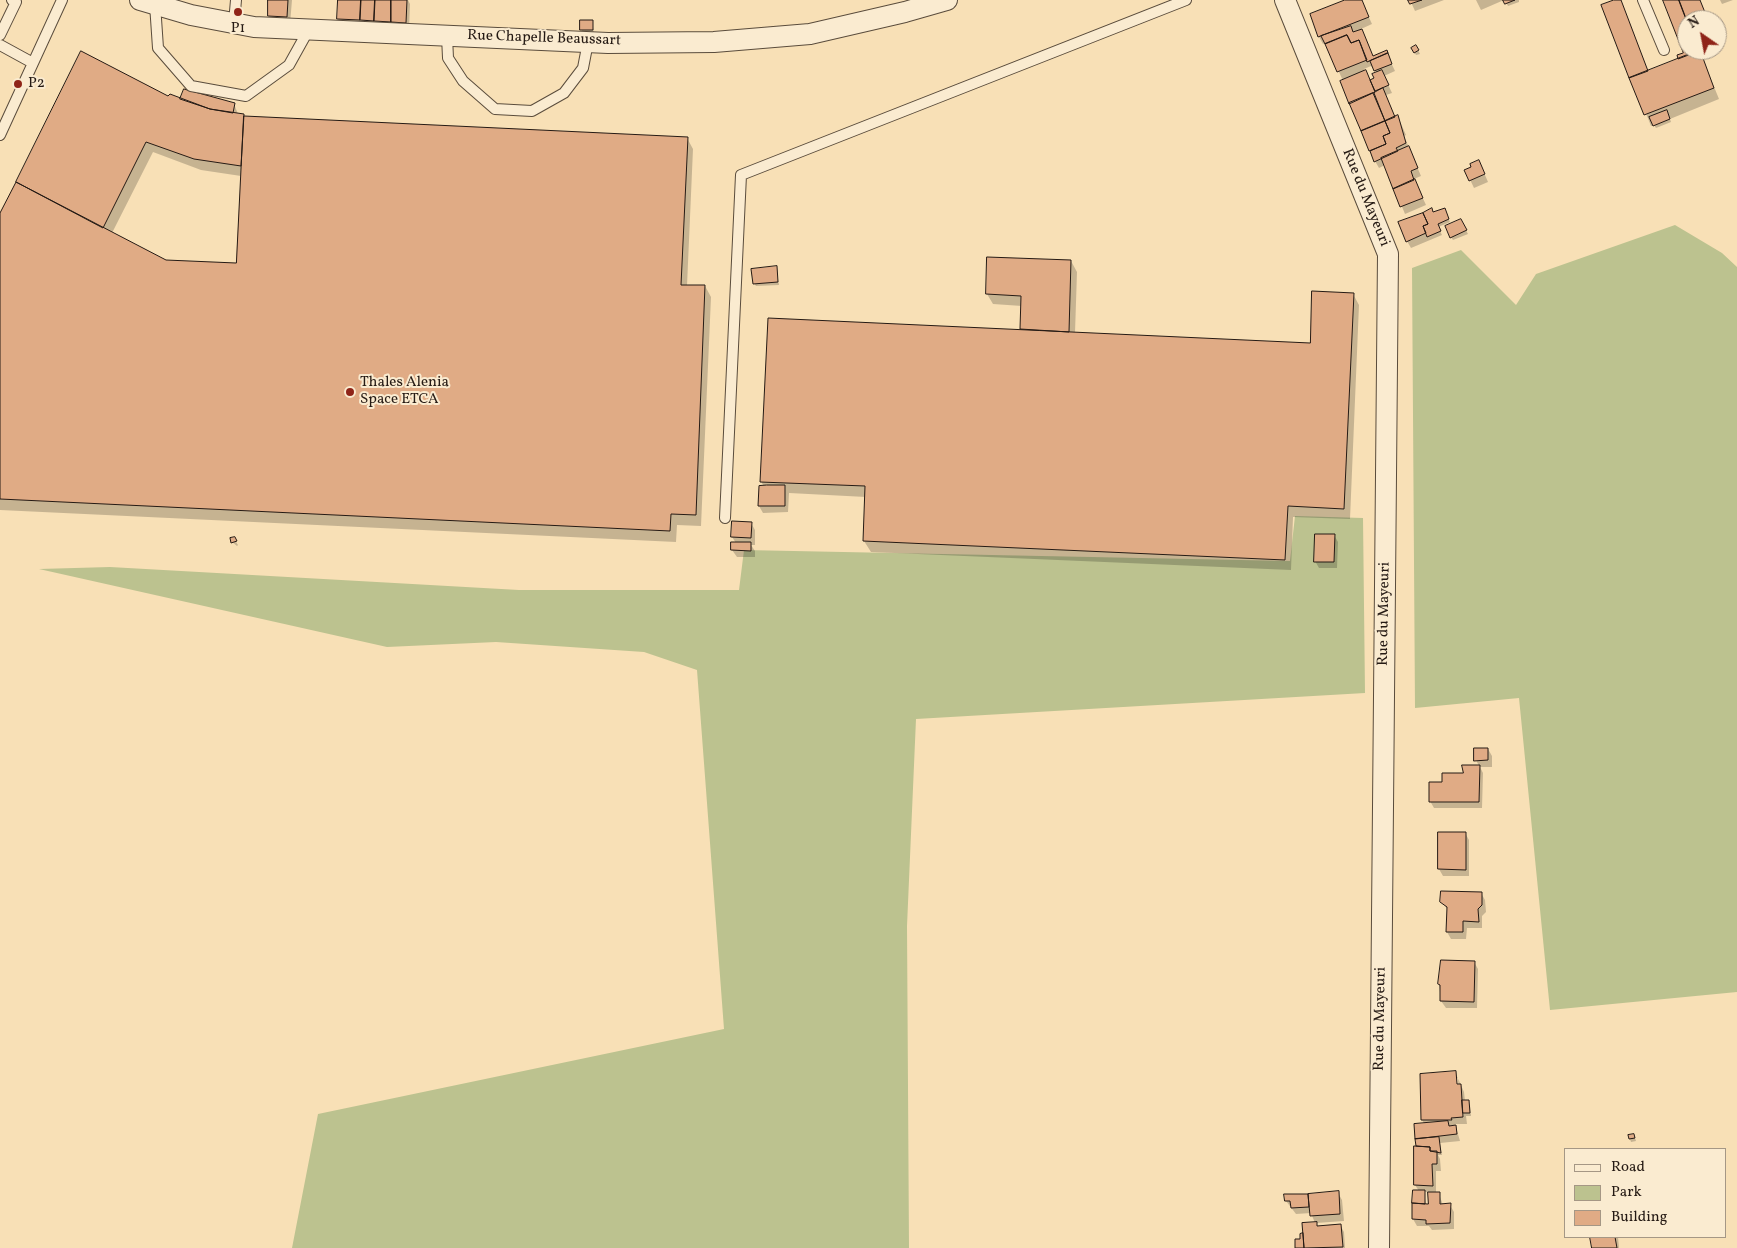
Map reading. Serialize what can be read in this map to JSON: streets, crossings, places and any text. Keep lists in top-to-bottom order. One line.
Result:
{"streets":{"street":["Rue Chapelle Beaussart","Rue du Mayeuri"]},"places":["P1","P2","Thales Alenia Space ETCA"],"legend":["Road","Park","Building"],"north":"top left"}
